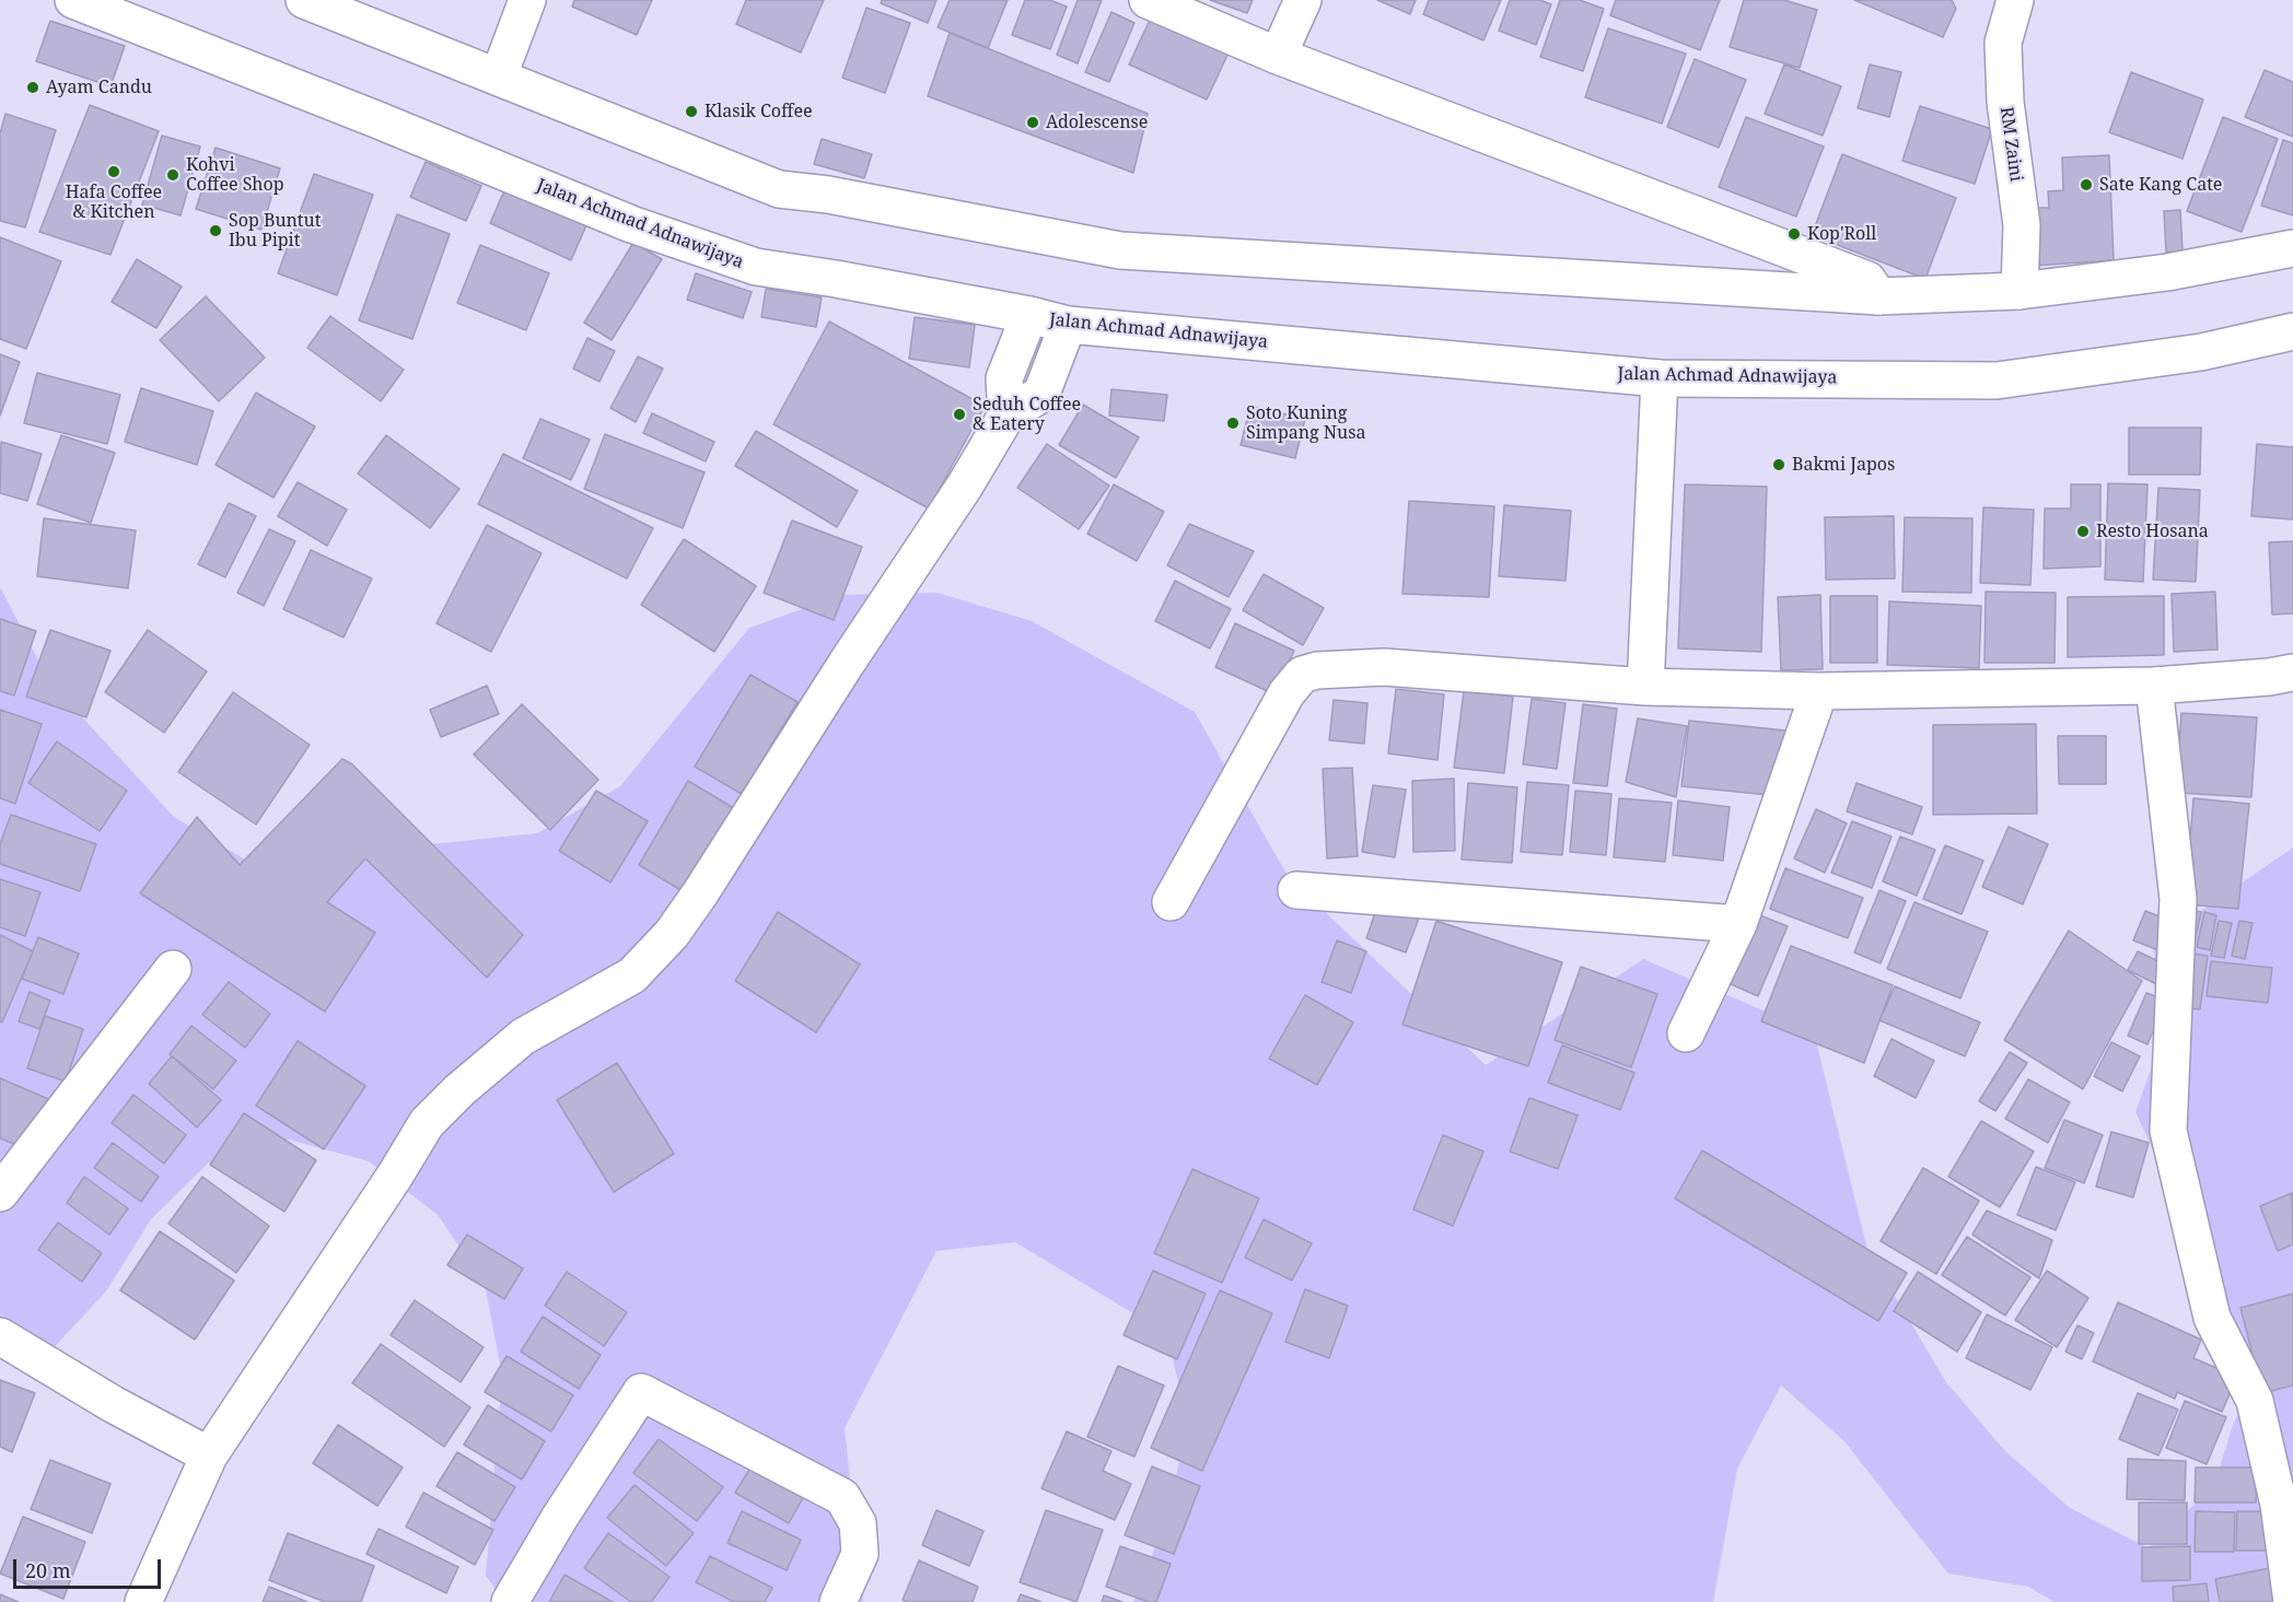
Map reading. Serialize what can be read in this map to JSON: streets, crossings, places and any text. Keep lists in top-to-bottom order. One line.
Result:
{"streets":{"street":["RM Zaini","Jalan Achmad Adnawijaya"]},"places":["Ayam Candu","Klasik Coffee","Adolescense","Hafa Coffee & Kitchen","Kohvi Coffee Shop","Sate Kang Cate","Sop Buntut Ibu Pipit","Kop'Roll","Seduh Coffee & Eatery","Soto Kuning Simpang Nusa","Bakmi Japos","Resto Hosana"],"scale_bar":"20 m"}
